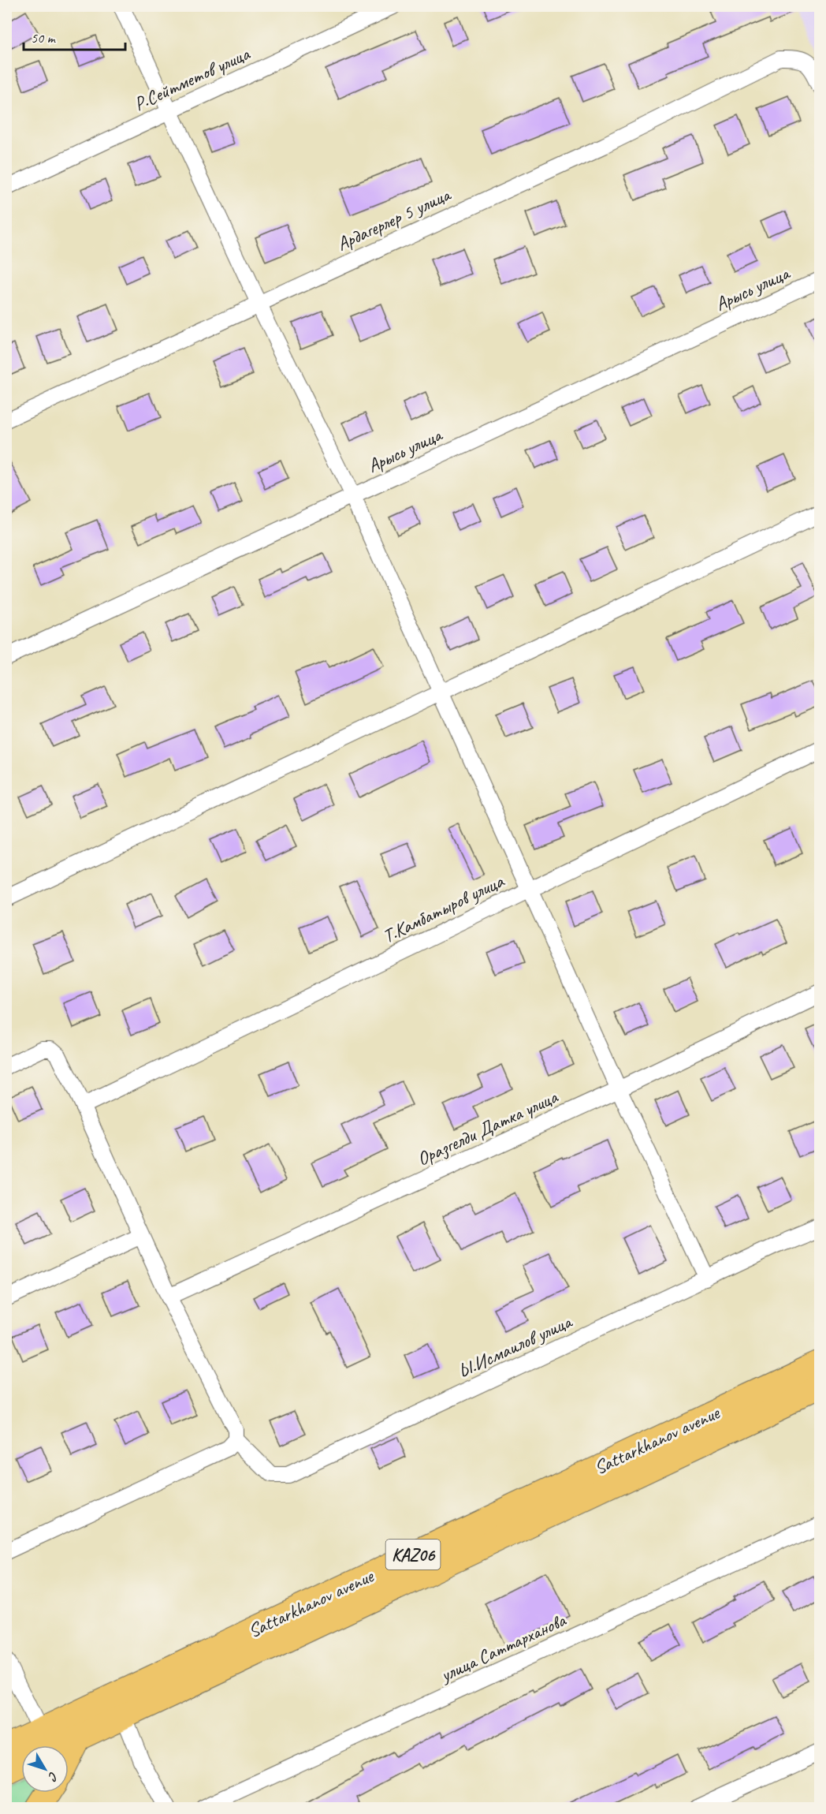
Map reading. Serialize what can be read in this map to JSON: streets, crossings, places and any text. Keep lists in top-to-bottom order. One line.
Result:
{"streets":{"main road":["Sattarkhanov avenue","KАZ06"],"street":["Р.Сейтметов улица","Ардагерлер 5 улица","Арысь улица","Т.Камбатыров улица","Оразгелди Датка улица","Ы.Исмаилов улица","улица Саттарханова"]},"scale_bar":"50 m","north":"bottom right"}
